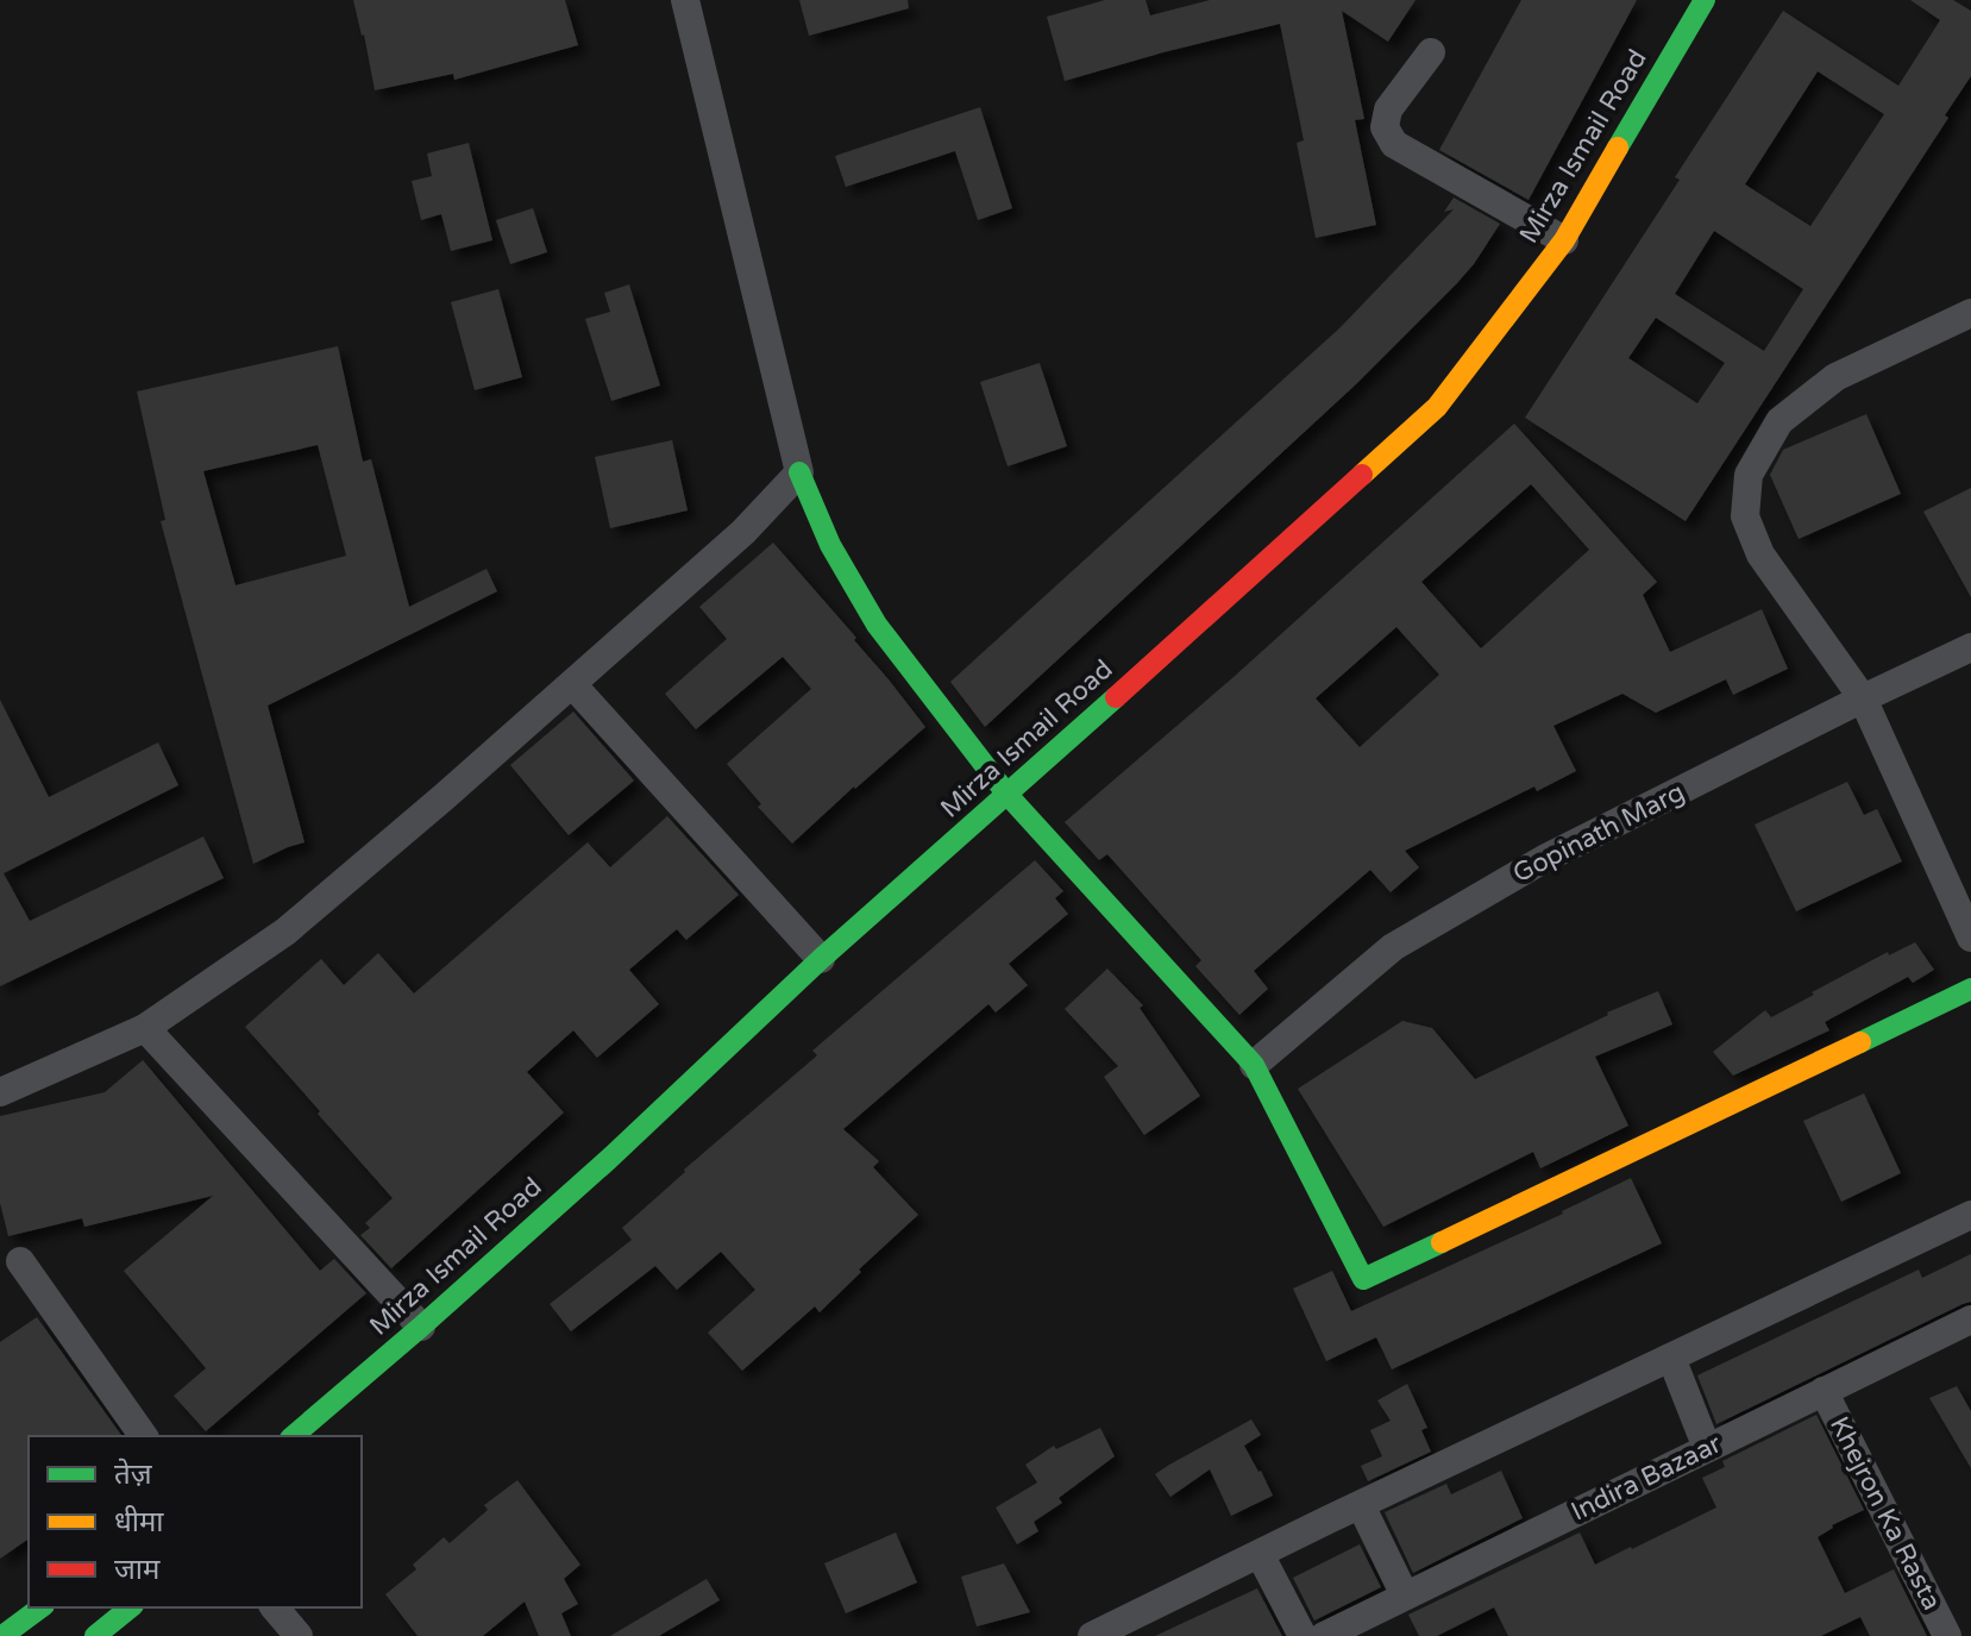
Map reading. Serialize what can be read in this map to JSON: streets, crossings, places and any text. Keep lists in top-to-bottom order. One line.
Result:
{"streets":{"main road":["Mirza Ismail Road"],"street":["Gopinath Marg","Indira Bazaar","Khejron Ka Rasta"]},"crossings":[["Indira Bazaar","Khejron Ka Rasta"]],"legend":["तेज़","धीमा","जाम"]}
